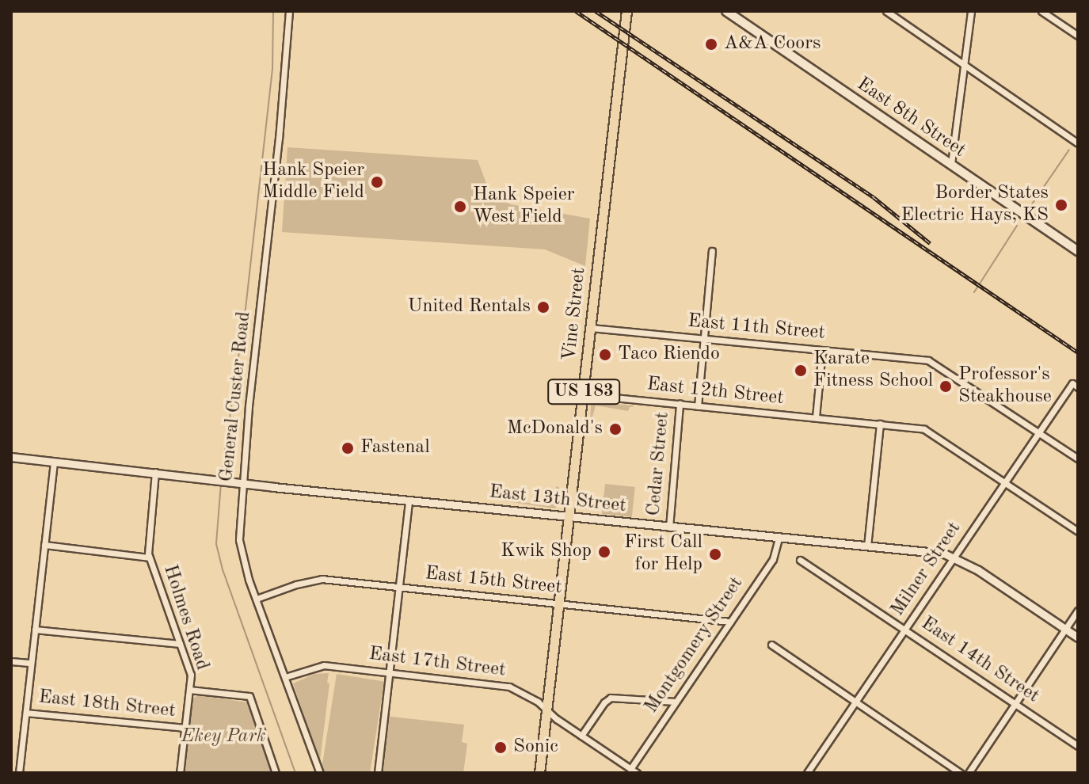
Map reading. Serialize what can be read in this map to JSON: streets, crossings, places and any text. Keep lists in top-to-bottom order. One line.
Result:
{"streets":{"main road":["East 8th Street","Vine Street","US 183"],"street":["East 11th Street","East 12th Street","General Custer Road","Cedar Street","East 13th Street","Milner Street","East 15th Street","Holmes Road","Montgomery Street","East 14th Street","East 17th Street","East 18th Street"]},"crossings":[["Vine Street","East 11th Street"],["Vine Street","East 12th Street"],["Vine Street","East 13th Street"],["Vine Street","East 15th Street"],["Vine Street","East 17th Street"],["East 11th Street","Cedar Street"],["East 11th Street","Milner Street"],["East 12th Street","Cedar Street"],["East 12th Street","Milner Street"],["General Custer Road","East 13th Street"],["General Custer Road","East 15th Street"],["General Custer Road","East 17th Street"],["Cedar Street","East 13th Street"],["East 13th Street","Milner Street"],["East 13th Street","Holmes Road"],["East 13th Street","Montgomery Street"],["Milner Street","East 14th Street"],["East 15th Street","Montgomery Street"],["Holmes Road","East 18th Street"],["Montgomery Street","East 17th Street"]],"parks":["Ekey Park"],"places":["A&A Coors","Hank Speier Middle Field","Border States Electric Hays, KS","Hank Speier West Field","United Rentals","Taco Riendo","Karate Fitness School","Professor's Steakhouse","McDonald's","Fastenal","Kwik Shop","First Call for Help","Sonic"]}
